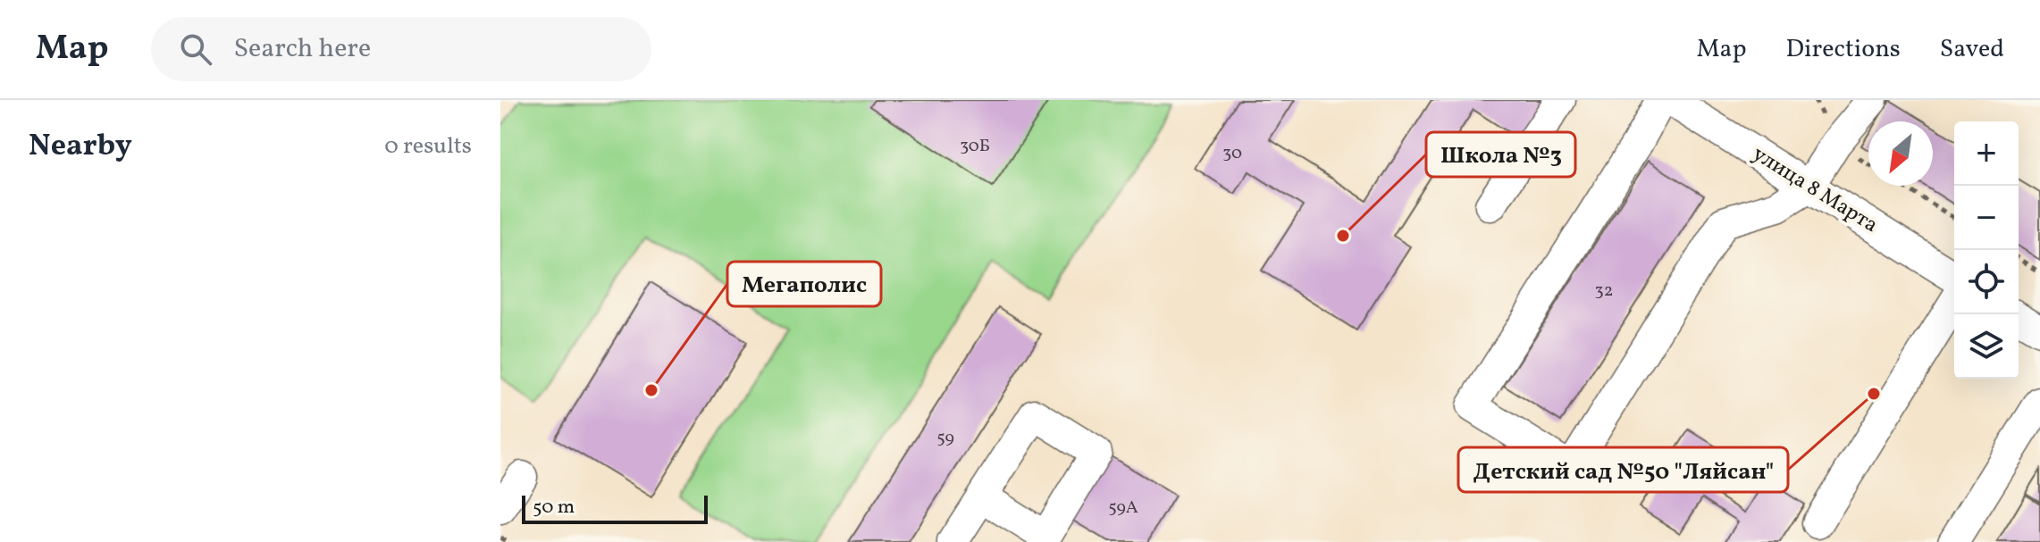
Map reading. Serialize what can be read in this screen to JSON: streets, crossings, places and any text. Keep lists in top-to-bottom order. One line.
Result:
{"streets":{"street":["улица 8 Марта"]},"places":["Школа №3","Мегаполис","Детский сад №50 \"Ляйсан\""],"house_numbers":["30Б","30","32","59","59А"],"scale_bar":"50 m","north":"bottom left","page":{"header":"Map","search":"Search here","nav":["Map","Directions","Saved"],"heading":["Nearby","0 results"],"map_buttons":["+","−"],"scale":"50 m"}}
